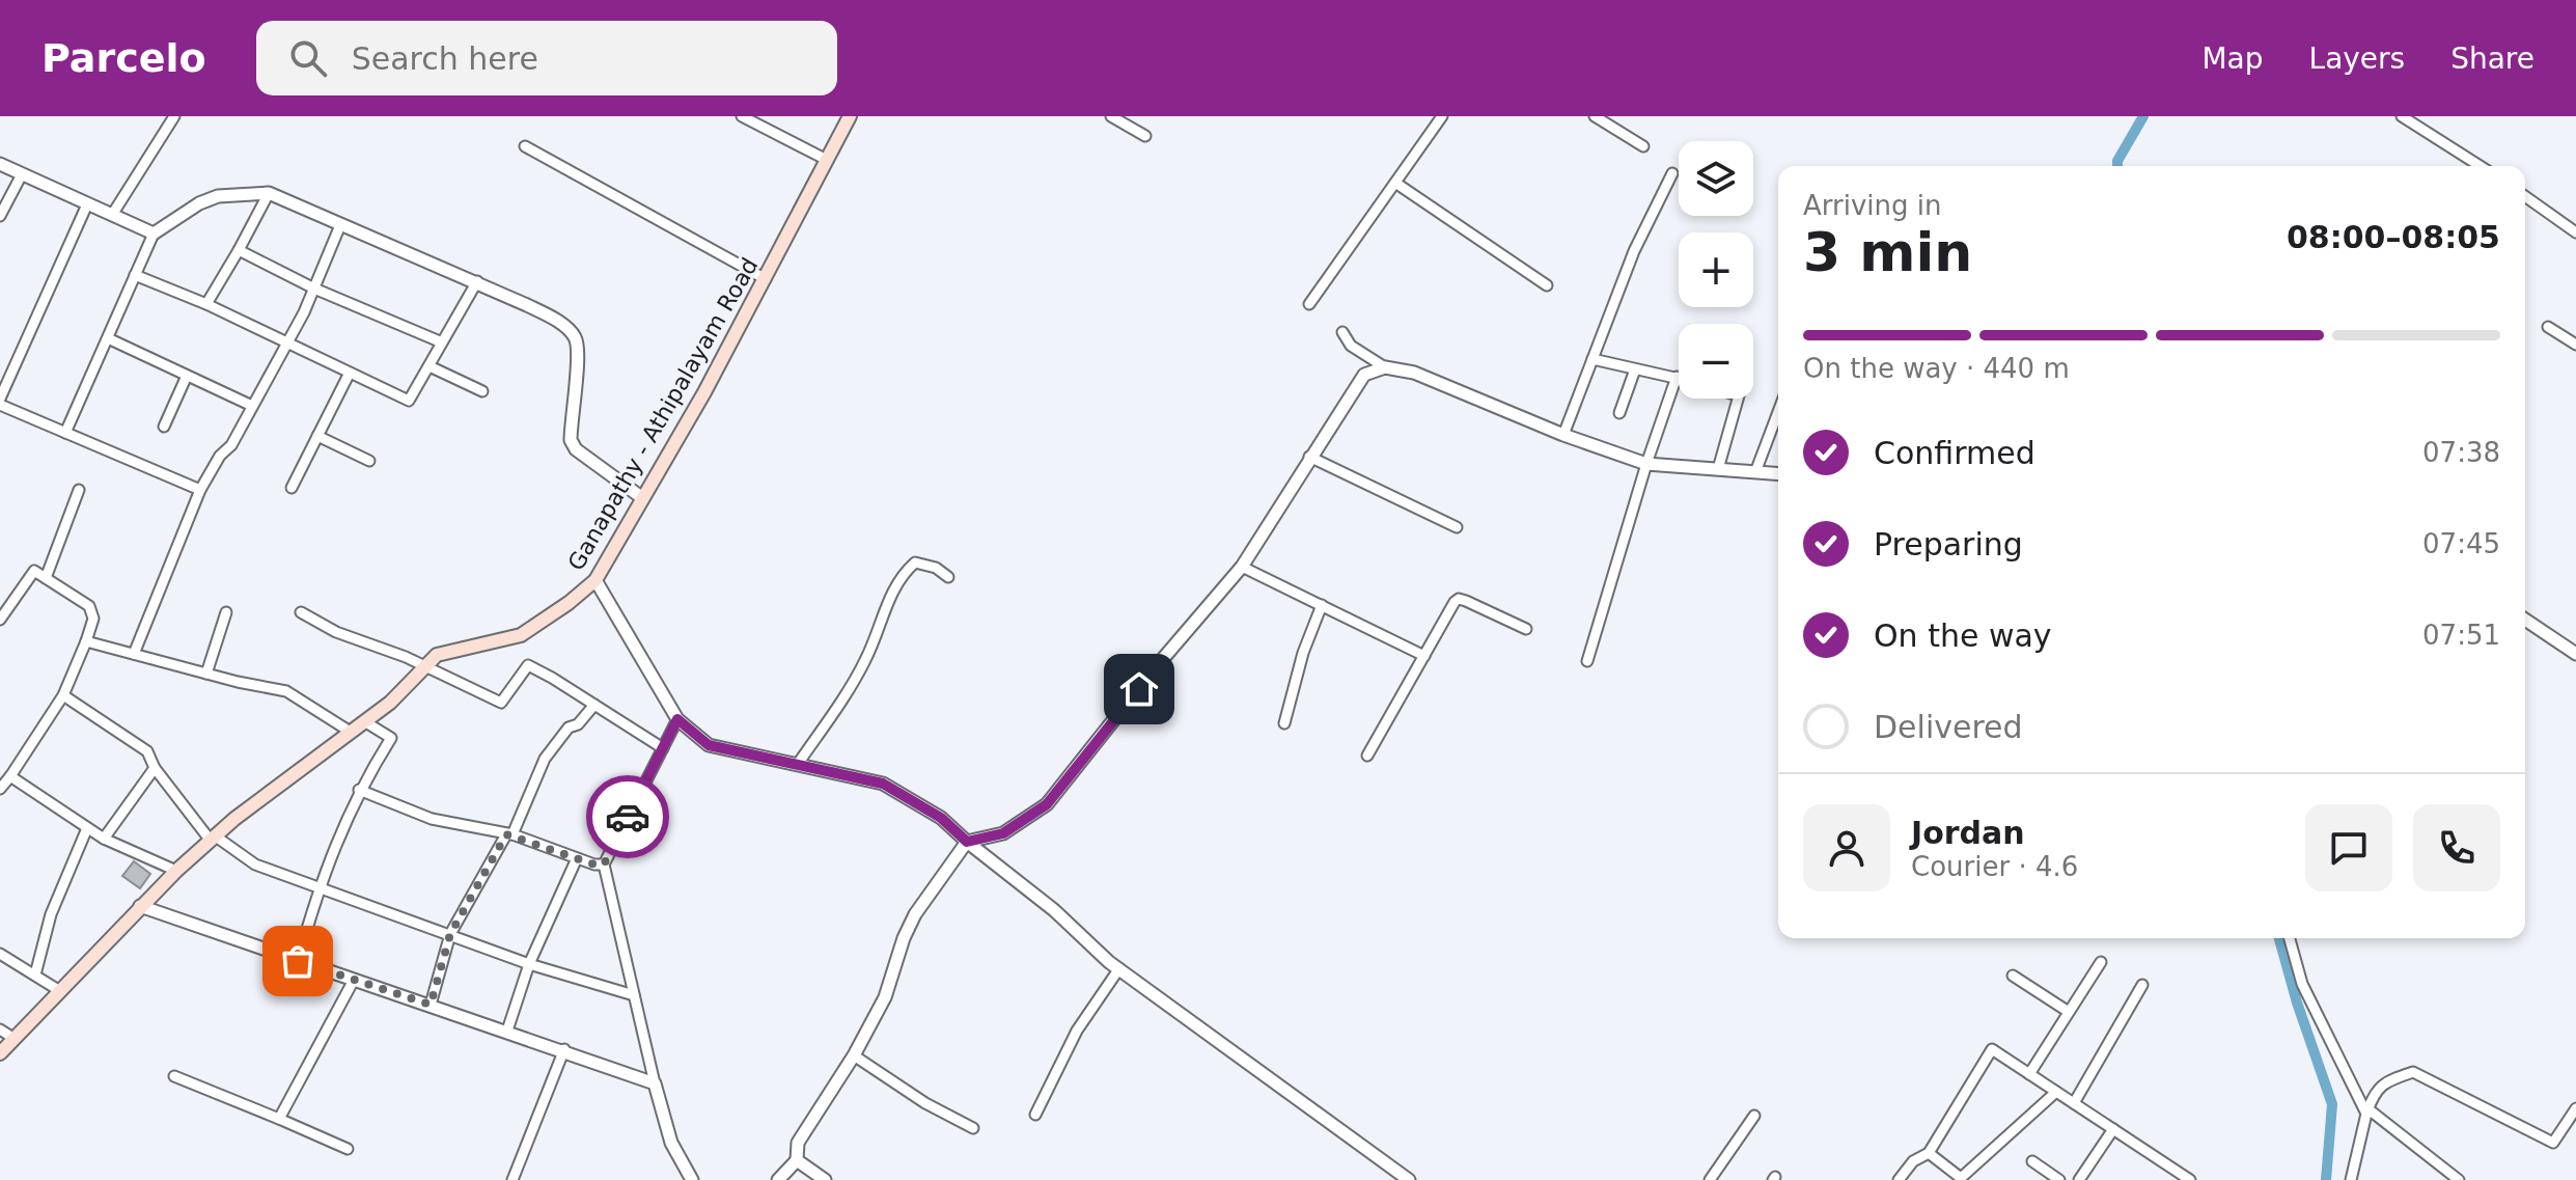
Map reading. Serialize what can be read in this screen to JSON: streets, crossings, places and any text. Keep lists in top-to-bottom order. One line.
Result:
{"streets":{"main road":["Ganapathy - Athipalayam Road"]},"page":{"header":"Parcelo","search":"Search here","nav":["Map","Layers","Share"],"map_buttons":["+","−"],"heading":["3 min","Arriving in","08:00–08:05"],"panel":["Jordan","Courier · 4.6"],"bar":"On the way · 440 m","list":[["Confirmed","07:38"],["Preparing","07:45"],["On the way","07:51"],"Delivered"]}}
